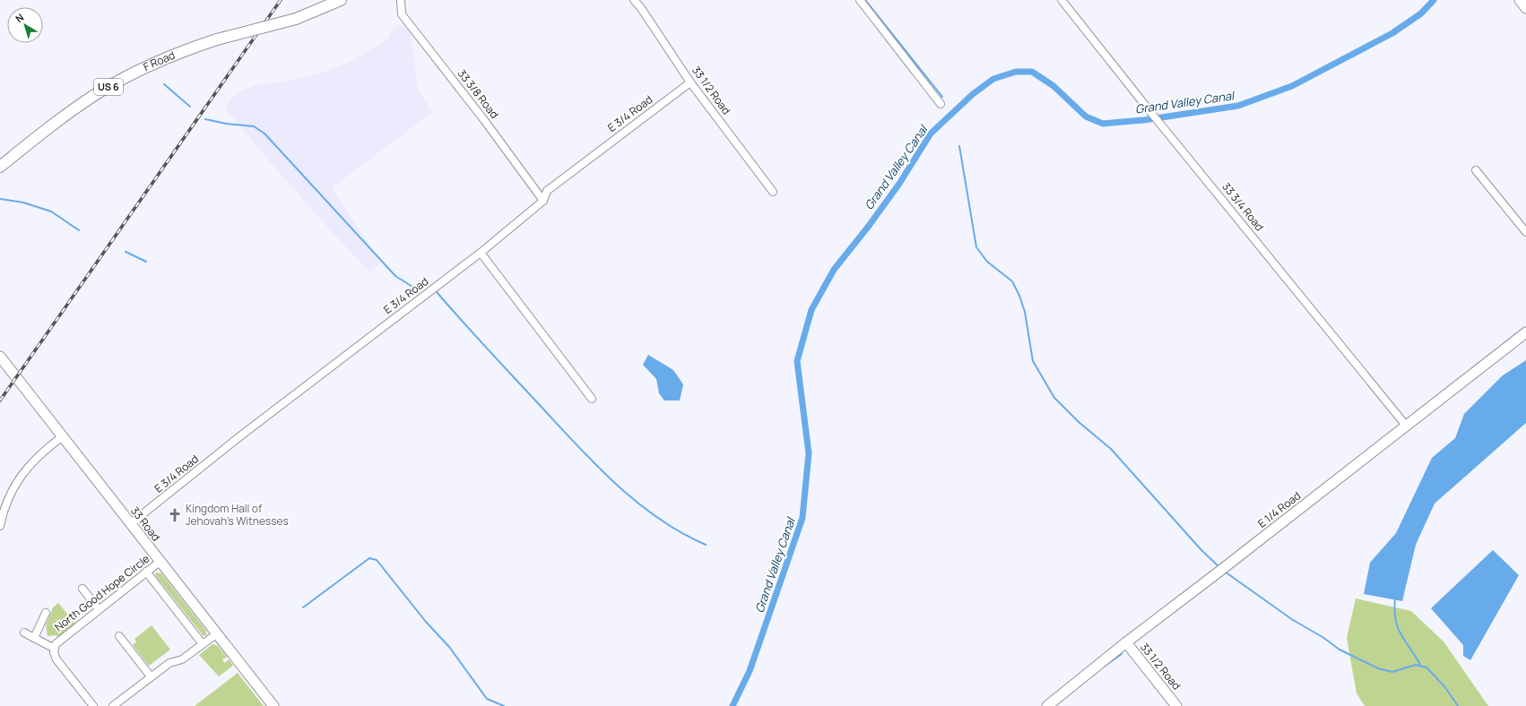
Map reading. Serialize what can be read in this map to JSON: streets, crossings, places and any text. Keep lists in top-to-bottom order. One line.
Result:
{"streets":{"main road":["F Road","US 6"],"street":["33 1/2 Road","33 3/8 Road","E 3/4 Road","33 3/4 Road","E 1/4 Road","33 Road","North Good Hope Circle"]},"crossings":[["33 1/2 Road","E 3/4 Road"],["33 1/2 Road","E 1/4 Road"],["33 3/8 Road","E 3/4 Road"],["E 3/4 Road","33 Road"],["33 3/4 Road","E 1/4 Road"],["33 Road","North Good Hope Circle"]],"water":["Grand Valley Canal"],"places":{"church":["Kingdom Hall of Jehovah's Witnesses"]},"north":"top left"}
